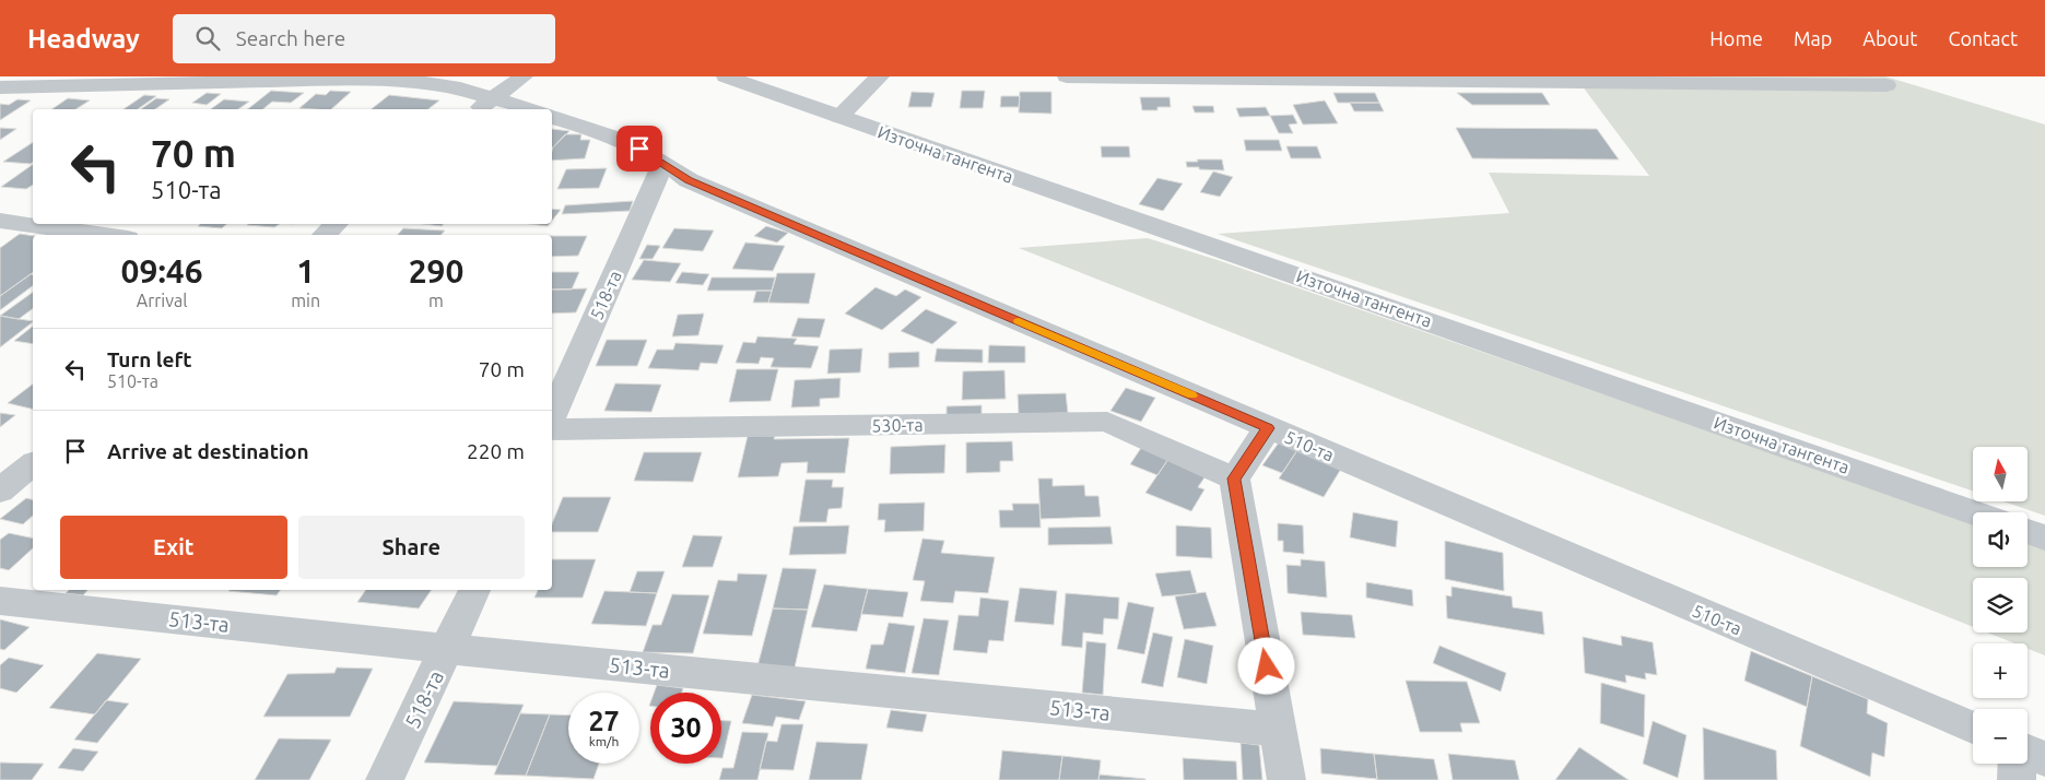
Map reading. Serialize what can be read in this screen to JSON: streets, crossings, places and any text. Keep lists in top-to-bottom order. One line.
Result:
{"streets":{"street":["Източна тангента","518-та","530-та","510-та","513-та"]},"crossings":[["518-та","510-та"],["518-та","513-та"]],"north":"top","page":{"header":"Headway","search":"Search here","nav":["Home","Map","About","Contact"],"turn":["70 m","510-та"],"eta":["09:46","Arrival","1","min","290","m"],"list":[{"name":"Turn left","note":"510-та","value":"70 m"},{"name":"Arrive at destination","value":"220 m"}],"map_buttons":["+","−"],"buttons":["Exit","Share"],"speed":"27 km/h","limit":"30"}}
